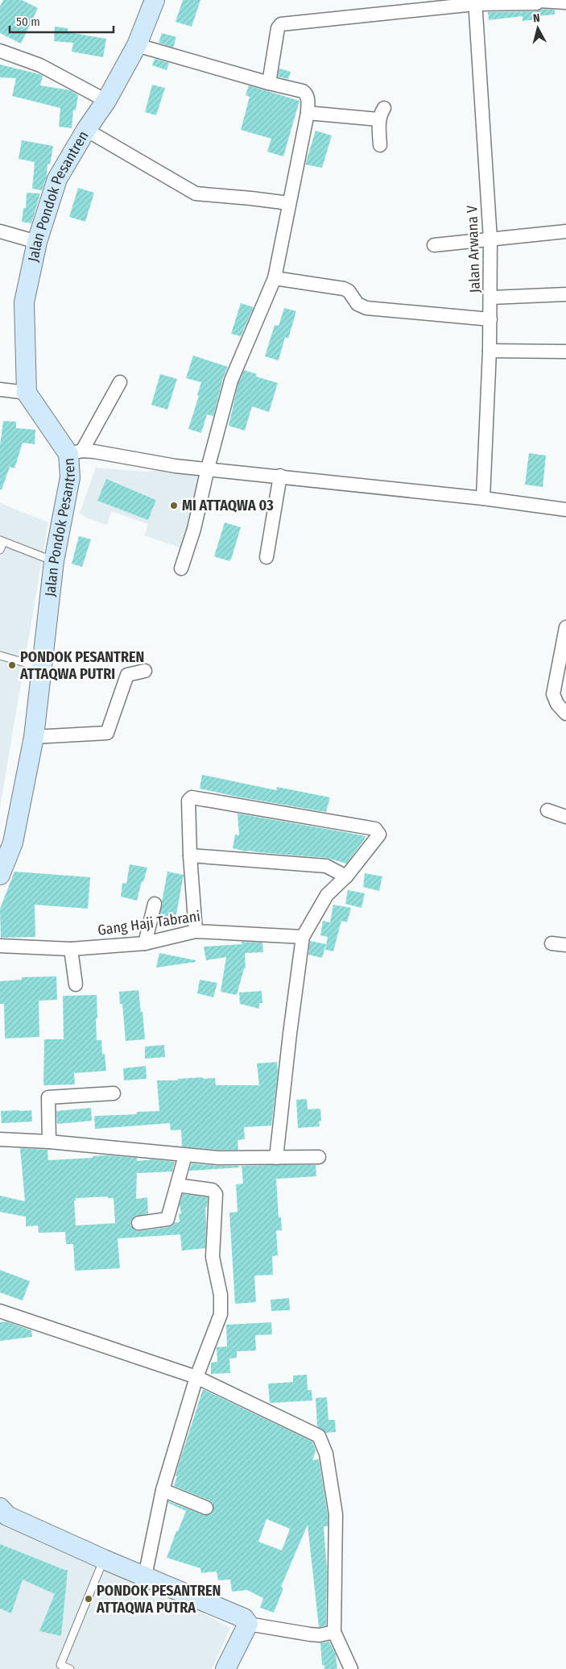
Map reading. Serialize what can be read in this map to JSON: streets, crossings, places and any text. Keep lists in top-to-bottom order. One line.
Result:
{"streets":{"street":["Jalan Pondok Pesantren","Jalan Arwana V","Gang Haji Tabrani"]},"places":["MI ATTAQWA 03","PONDOK PESANTREN ATTAQWA PUTRI","PONDOK PESANTREN ATTAQWA PUTRA"],"scale_bar":"50 m","north":"top"}
